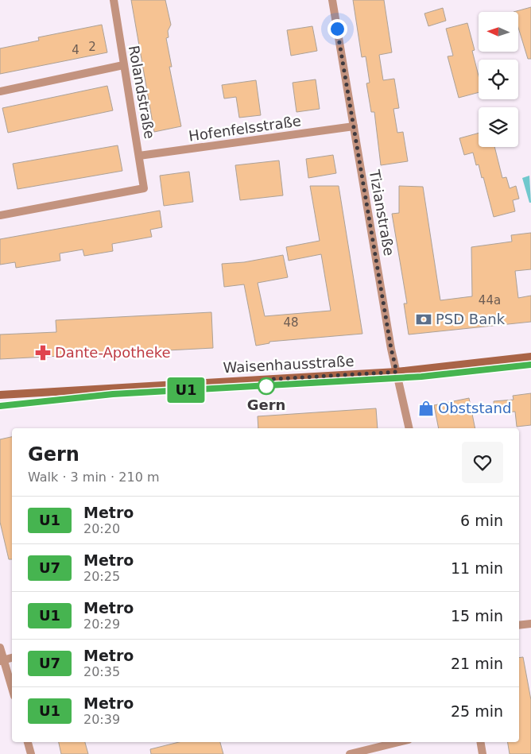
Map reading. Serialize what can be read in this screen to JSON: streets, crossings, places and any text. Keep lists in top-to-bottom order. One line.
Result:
{"streets":{"street":["Rolandstraße","Hofenfelsstraße","Tizianstraße","Waisenhausstraße"]},"crossings":[["Rolandstraße","Hofenfelsstraße"],["Hofenfelsstraße","Tizianstraße"],["Tizianstraße","Waisenhausstraße"]],"places":{"bank":["PSD Bank"],"pharmacy":["Dante-Apotheke"],"other":["Gern"],"shop":["Obststand"]},"lines":["metro line U1"],"house_numbers":["2","4","44a","48"],"north":"left","page":{"on_map":"U1","heading":["Gern","Walk · 3 min · 210 m"],"list":[{"mark":"U1","name":"Metro","note":"20:20","value":"6 min"},{"mark":"U7","name":"Metro","note":"20:25","value":"11 min"},{"mark":"U1","name":"Metro","note":"20:29","value":"15 min"},{"mark":"U7","name":"Metro","note":"20:35","value":"21 min"},{"mark":"U1","name":"Metro","note":"20:39","value":"25 min"}]}}
